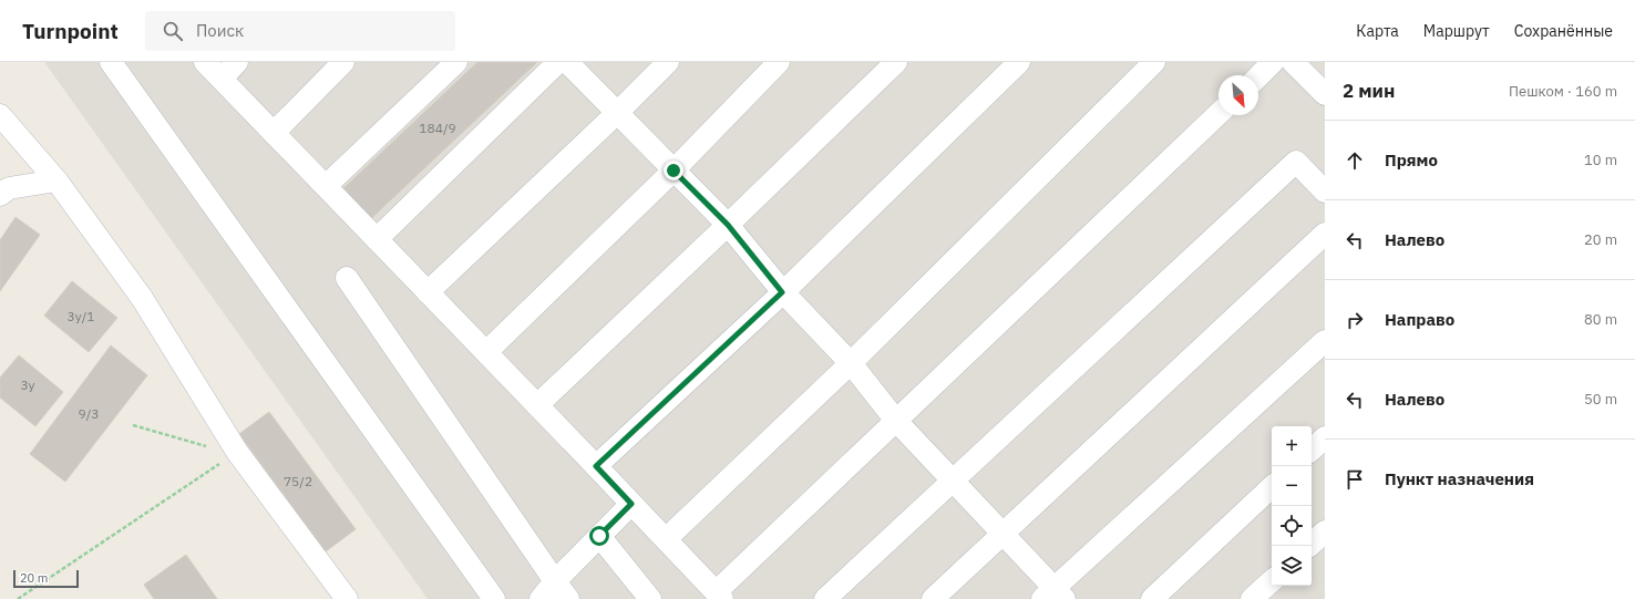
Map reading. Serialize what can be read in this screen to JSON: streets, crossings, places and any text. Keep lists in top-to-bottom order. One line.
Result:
{"house_numbers":["184/9","3у/1","3у","9/3","75/2"],"scale_bar":"20 m","north":"bottom right","page":{"header":"Turnpoint","search":"Поиск","nav":["Карта","Маршрут","Сохранённые"],"heading":["2 мин","Пешком · 160 m"],"list":[["Прямо","10 m"],["Налево","20 m"],["Направо","80 m"],["Налево","50 m"],"Пункт назначения"],"map_buttons":["+","−"],"scale":"20 m"}}
